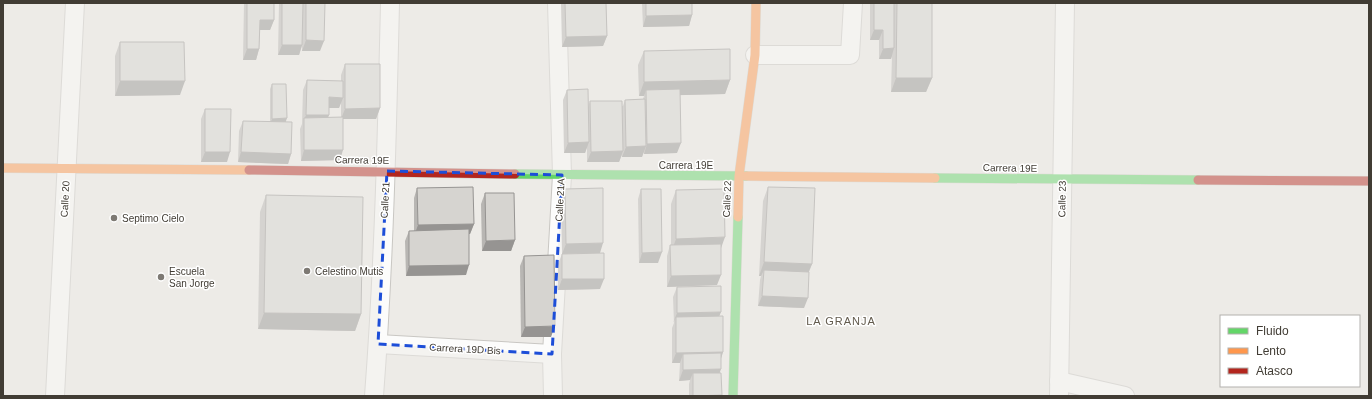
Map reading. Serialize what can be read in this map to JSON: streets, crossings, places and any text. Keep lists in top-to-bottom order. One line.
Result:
{"streets":{"street":["Carrera 19E","Calle 20","Calle 22","Calle 23","Calle 21","Calle 21A","Carrera 19D Bis"]},"crossings":[["Carrera 19E","Calle 20"],["Carrera 19E","Calle 22"],["Carrera 19E","Calle 23"],["Carrera 19E","Calle 21"],["Carrera 19E","Calle 21A"],["Calle 21","Carrera 19D Bis"],["Calle 21A","Carrera 19D Bis"]],"districts":["LA GRANJA"],"places":["Septimo Cielo","Celestino Mutis","Escuela San Jorge"],"legend":["Fluido","Lento","Atasco"]}
